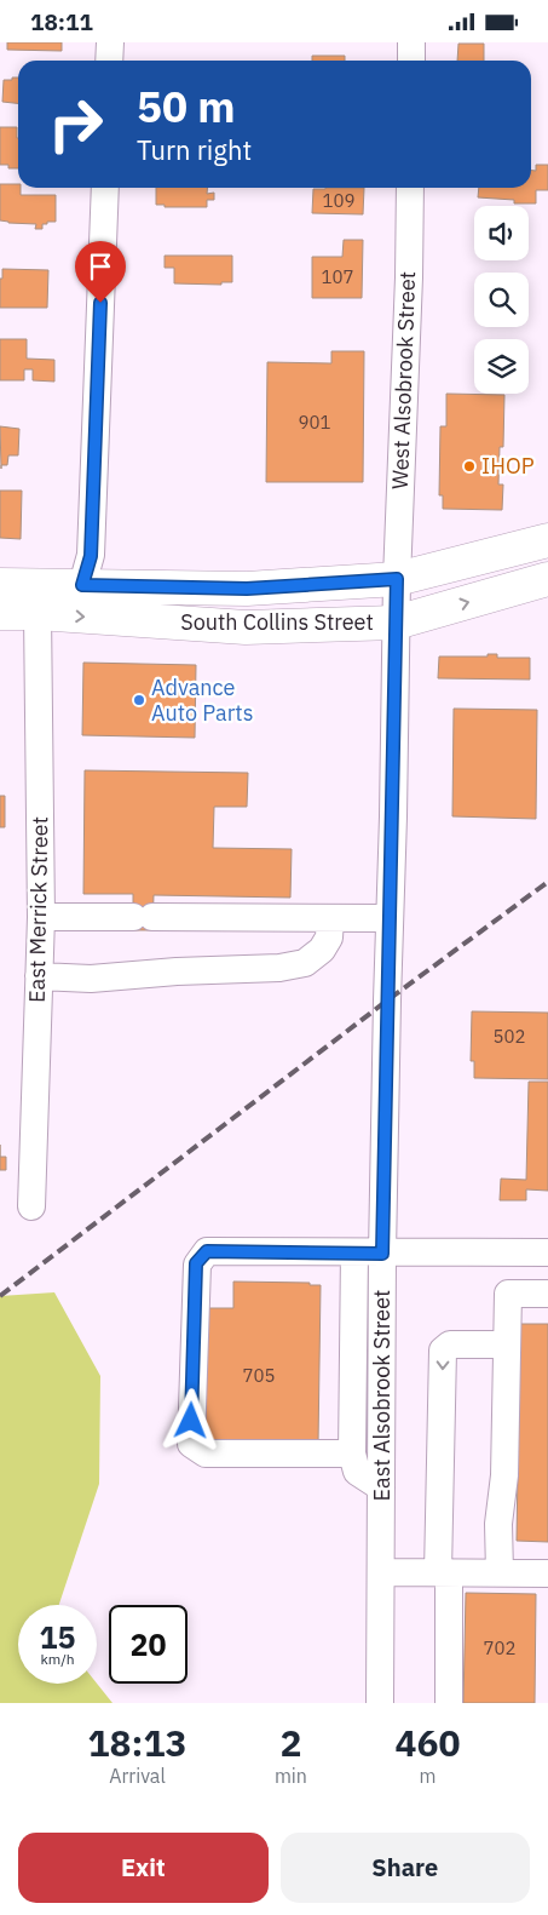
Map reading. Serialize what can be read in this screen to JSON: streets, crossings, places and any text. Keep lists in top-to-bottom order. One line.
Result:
{"streets":{"main road":["South Collins Street"],"street":["West Alsobrook Street","East Merrick Street","East Alsobrook Street"]},"crossings":[["West Alsobrook Street","South Collins Street"],["West Alsobrook Street","East Alsobrook Street"],["South Collins Street","East Merrick Street"],["South Collins Street","East Alsobrook Street"]],"places":["IHOP","Advance Auto Parts"],"house_numbers":["109","107","901","502","705","702"],"page":{"status":"18:11","turn":["50 m","Turn right"],"speed":"15 km/h","limit":"20","eta":["18:13","Arrival","2","min","460","m"],"buttons":["Exit","Share"]}}
